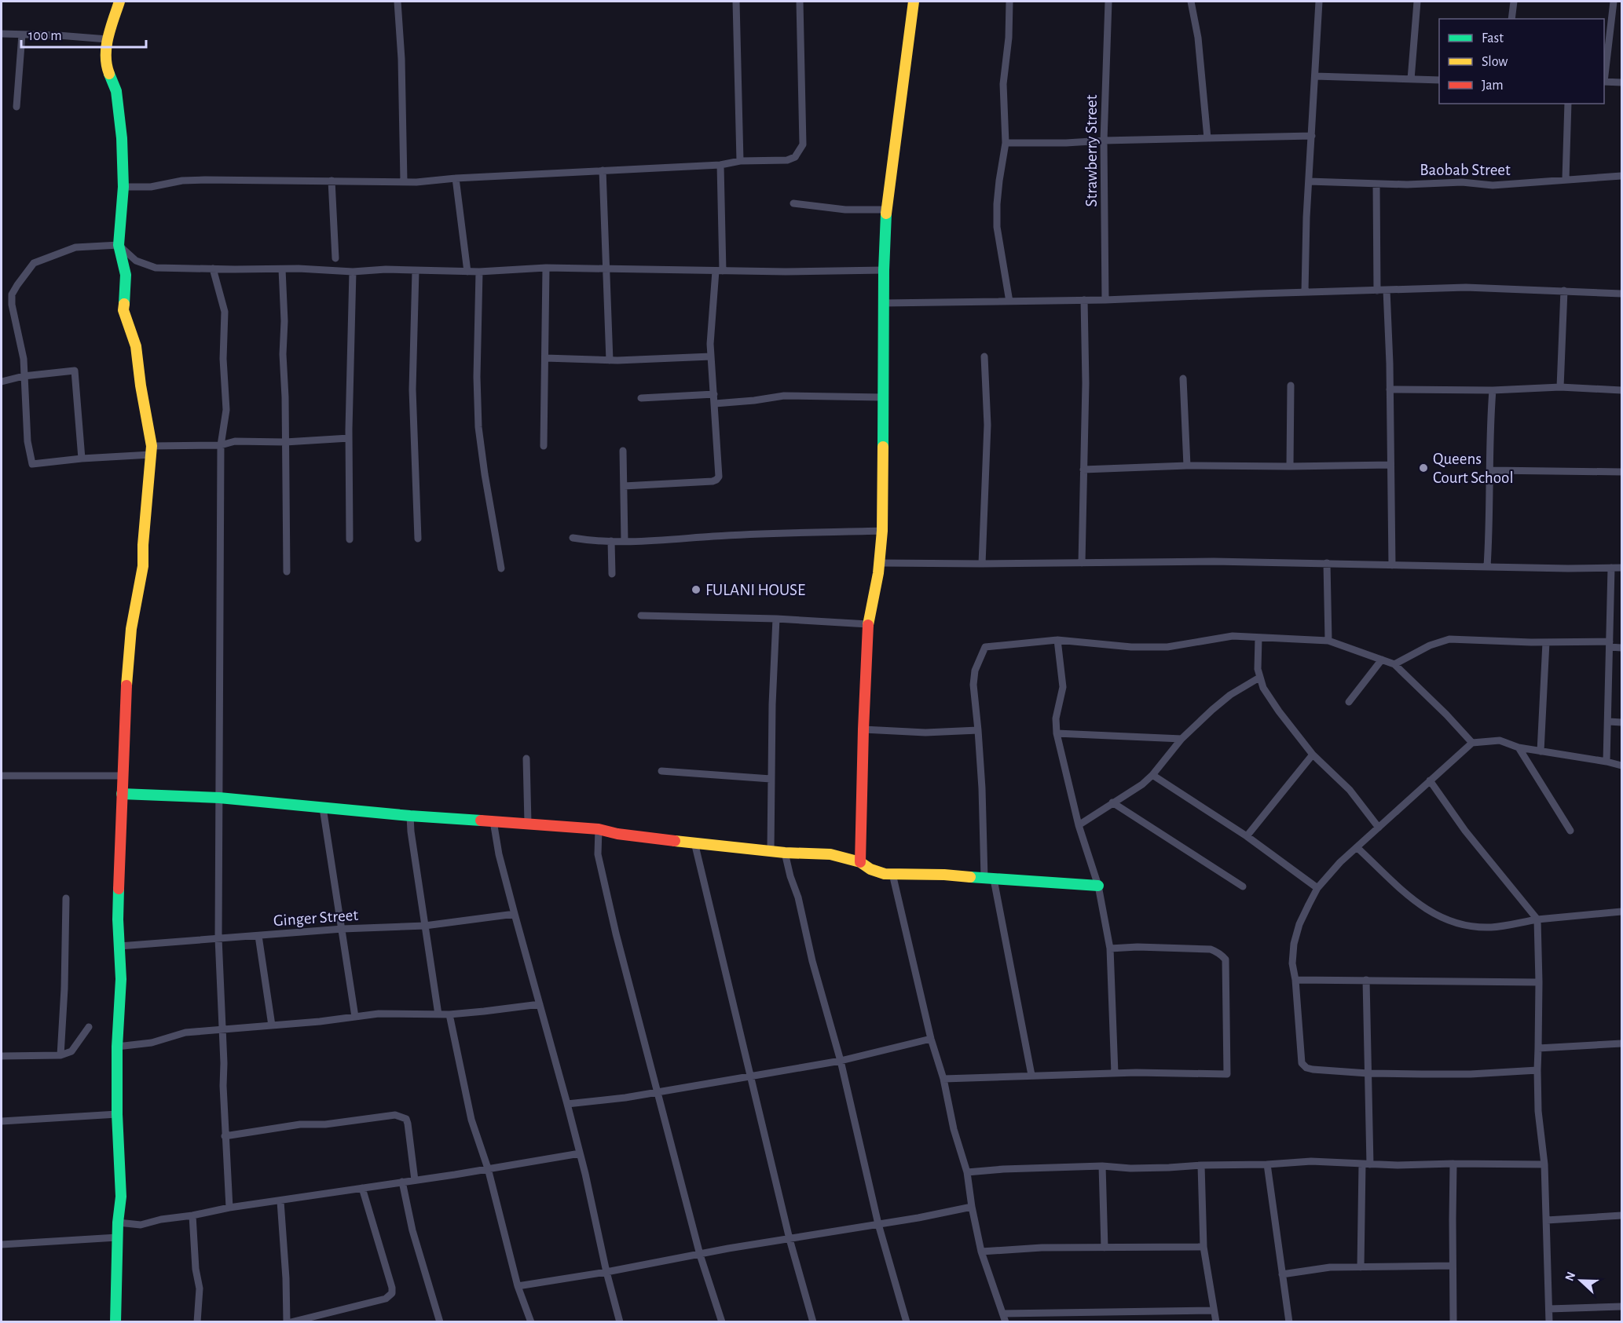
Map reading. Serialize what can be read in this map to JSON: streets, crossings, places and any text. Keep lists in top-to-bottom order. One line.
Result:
{"streets":{"street":["Strawberry Street","Baobab Street","Ginger Street"]},"places":["Queens Court School","FULANI HOUSE"],"legend":["Fast","Slow","Jam"],"scale_bar":"100 m","north":"left"}
